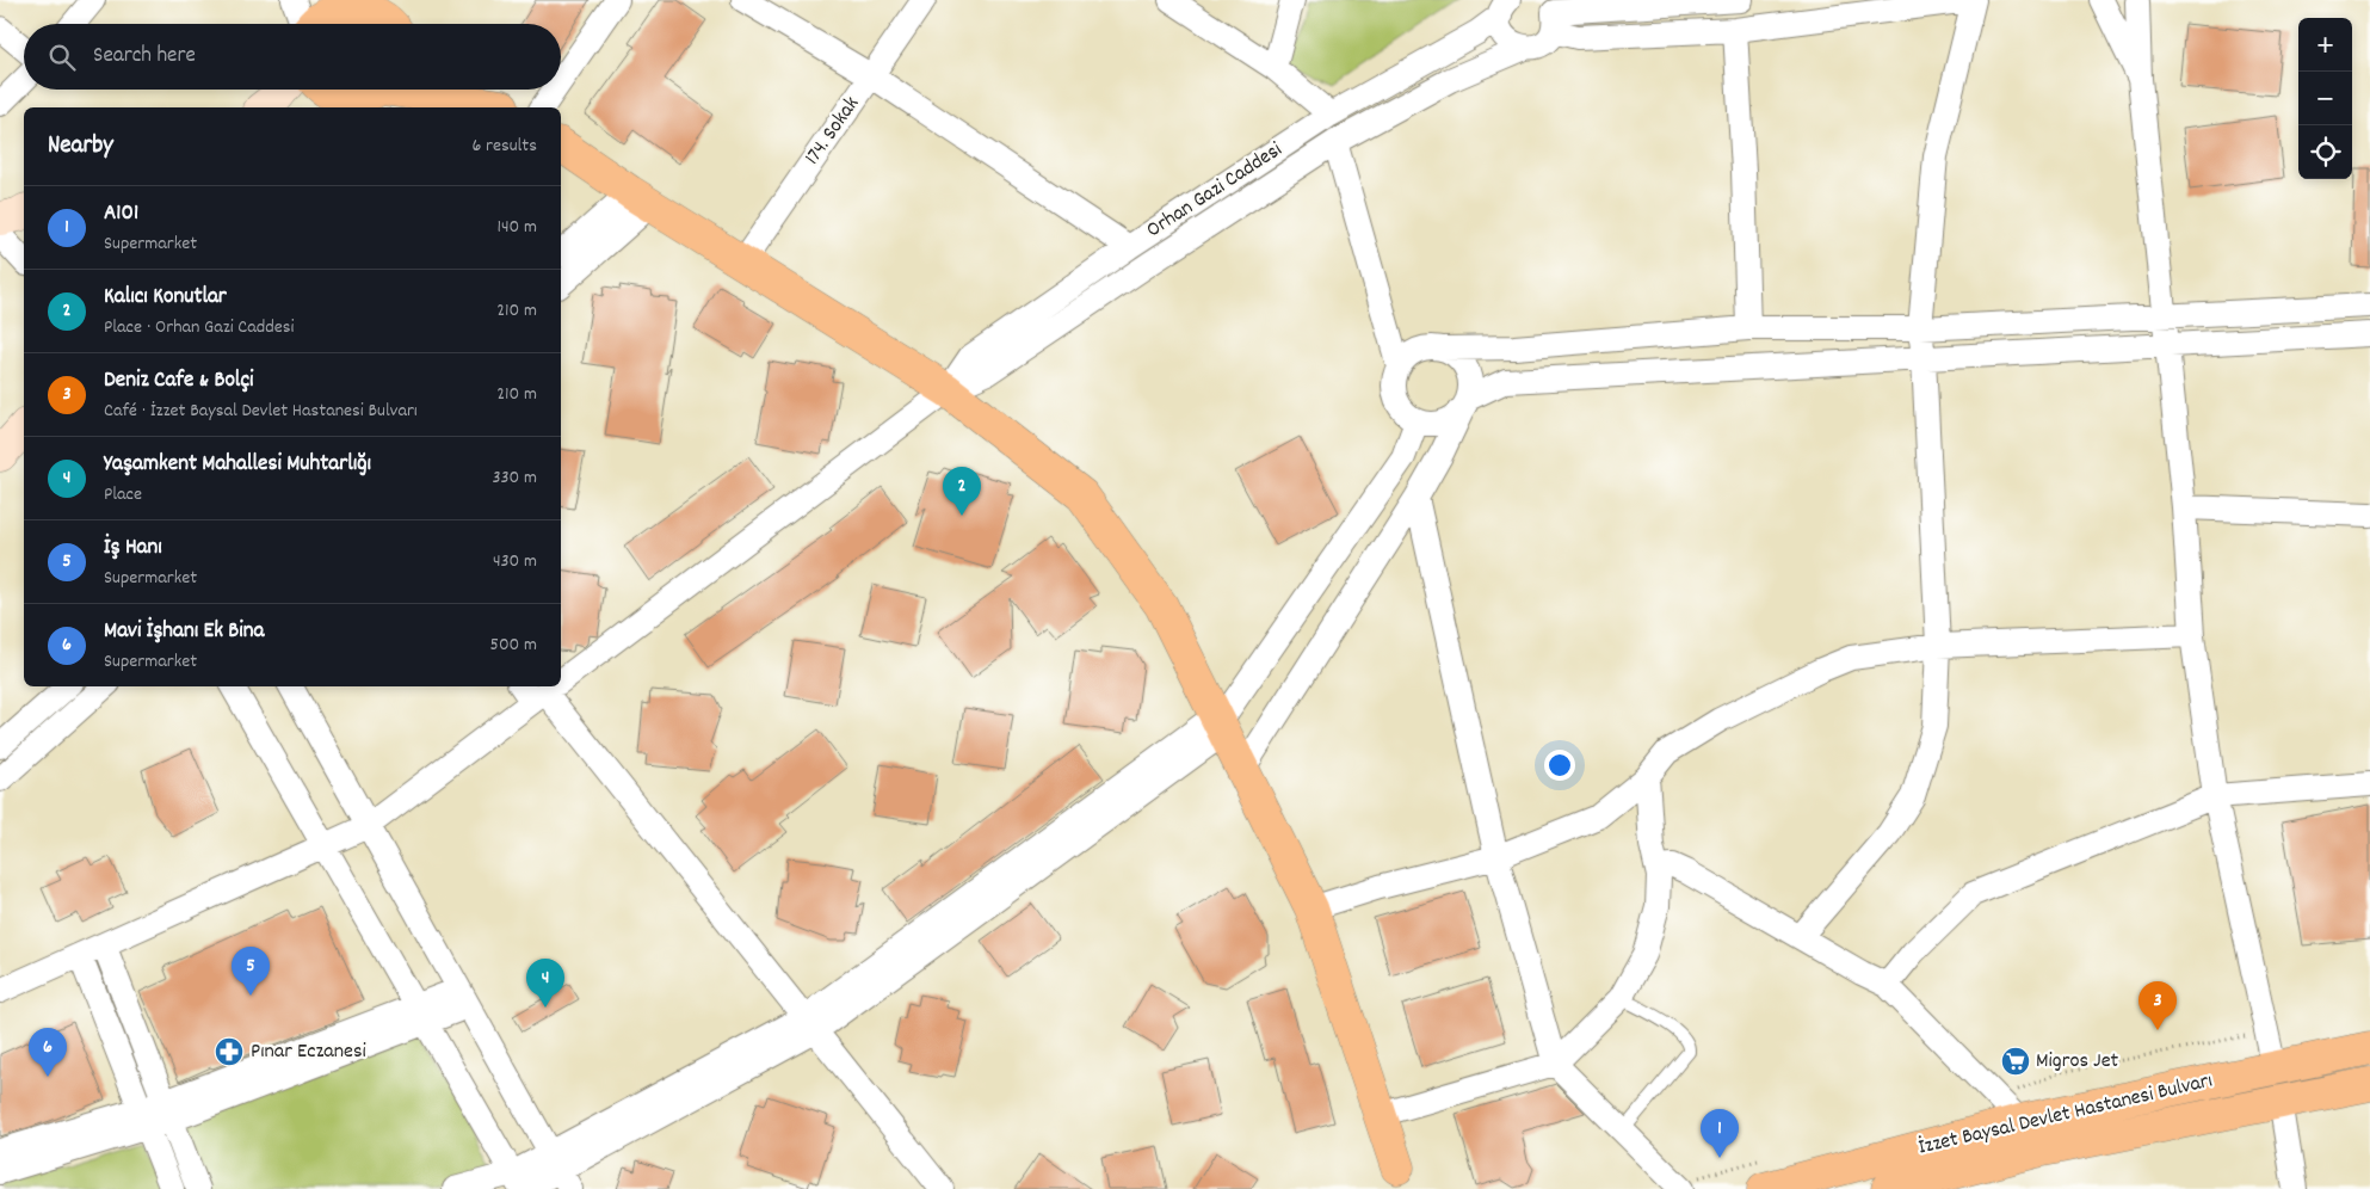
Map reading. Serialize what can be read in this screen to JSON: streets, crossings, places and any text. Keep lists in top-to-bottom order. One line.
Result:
{"streets":{"main road":["İzzet Baysal Devlet Hastanesi Bulvarı"],"street":["174. Sokak","Orhan Gazi Caddesi"]},"places":{"pharmacy":["Pınar Eczanesi"],"supermarket":["Migros Jet"]},"page":{"map_buttons":["+","−"],"search":"Search here","heading":["Nearby","6 results"],"list":[{"mark":"1","name":"A101","note":"Supermarket","value":"140 m"},{"mark":"2","name":"Kalıcı Konutlar","note":"Place · Orhan Gazi Caddesi","value":"210 m"},{"mark":"3","name":"Deniz Cafe & Bolçi","note":"Café · İzzet Baysal Devlet Hastanesi Bulvarı","value":"210 m"},{"mark":"4","name":"Yaşamkent Mahallesi Muhtarlığı","note":"Place","value":"330 m"},{"mark":"5","name":"İş Hanı","note":"Supermarket","value":"430 m"},{"mark":"6","name":"Mavi İşhanı Ek Bina","note":"Supermarket","value":"500 m"}],"pins":["2","5","4","3","6","1"]}}
